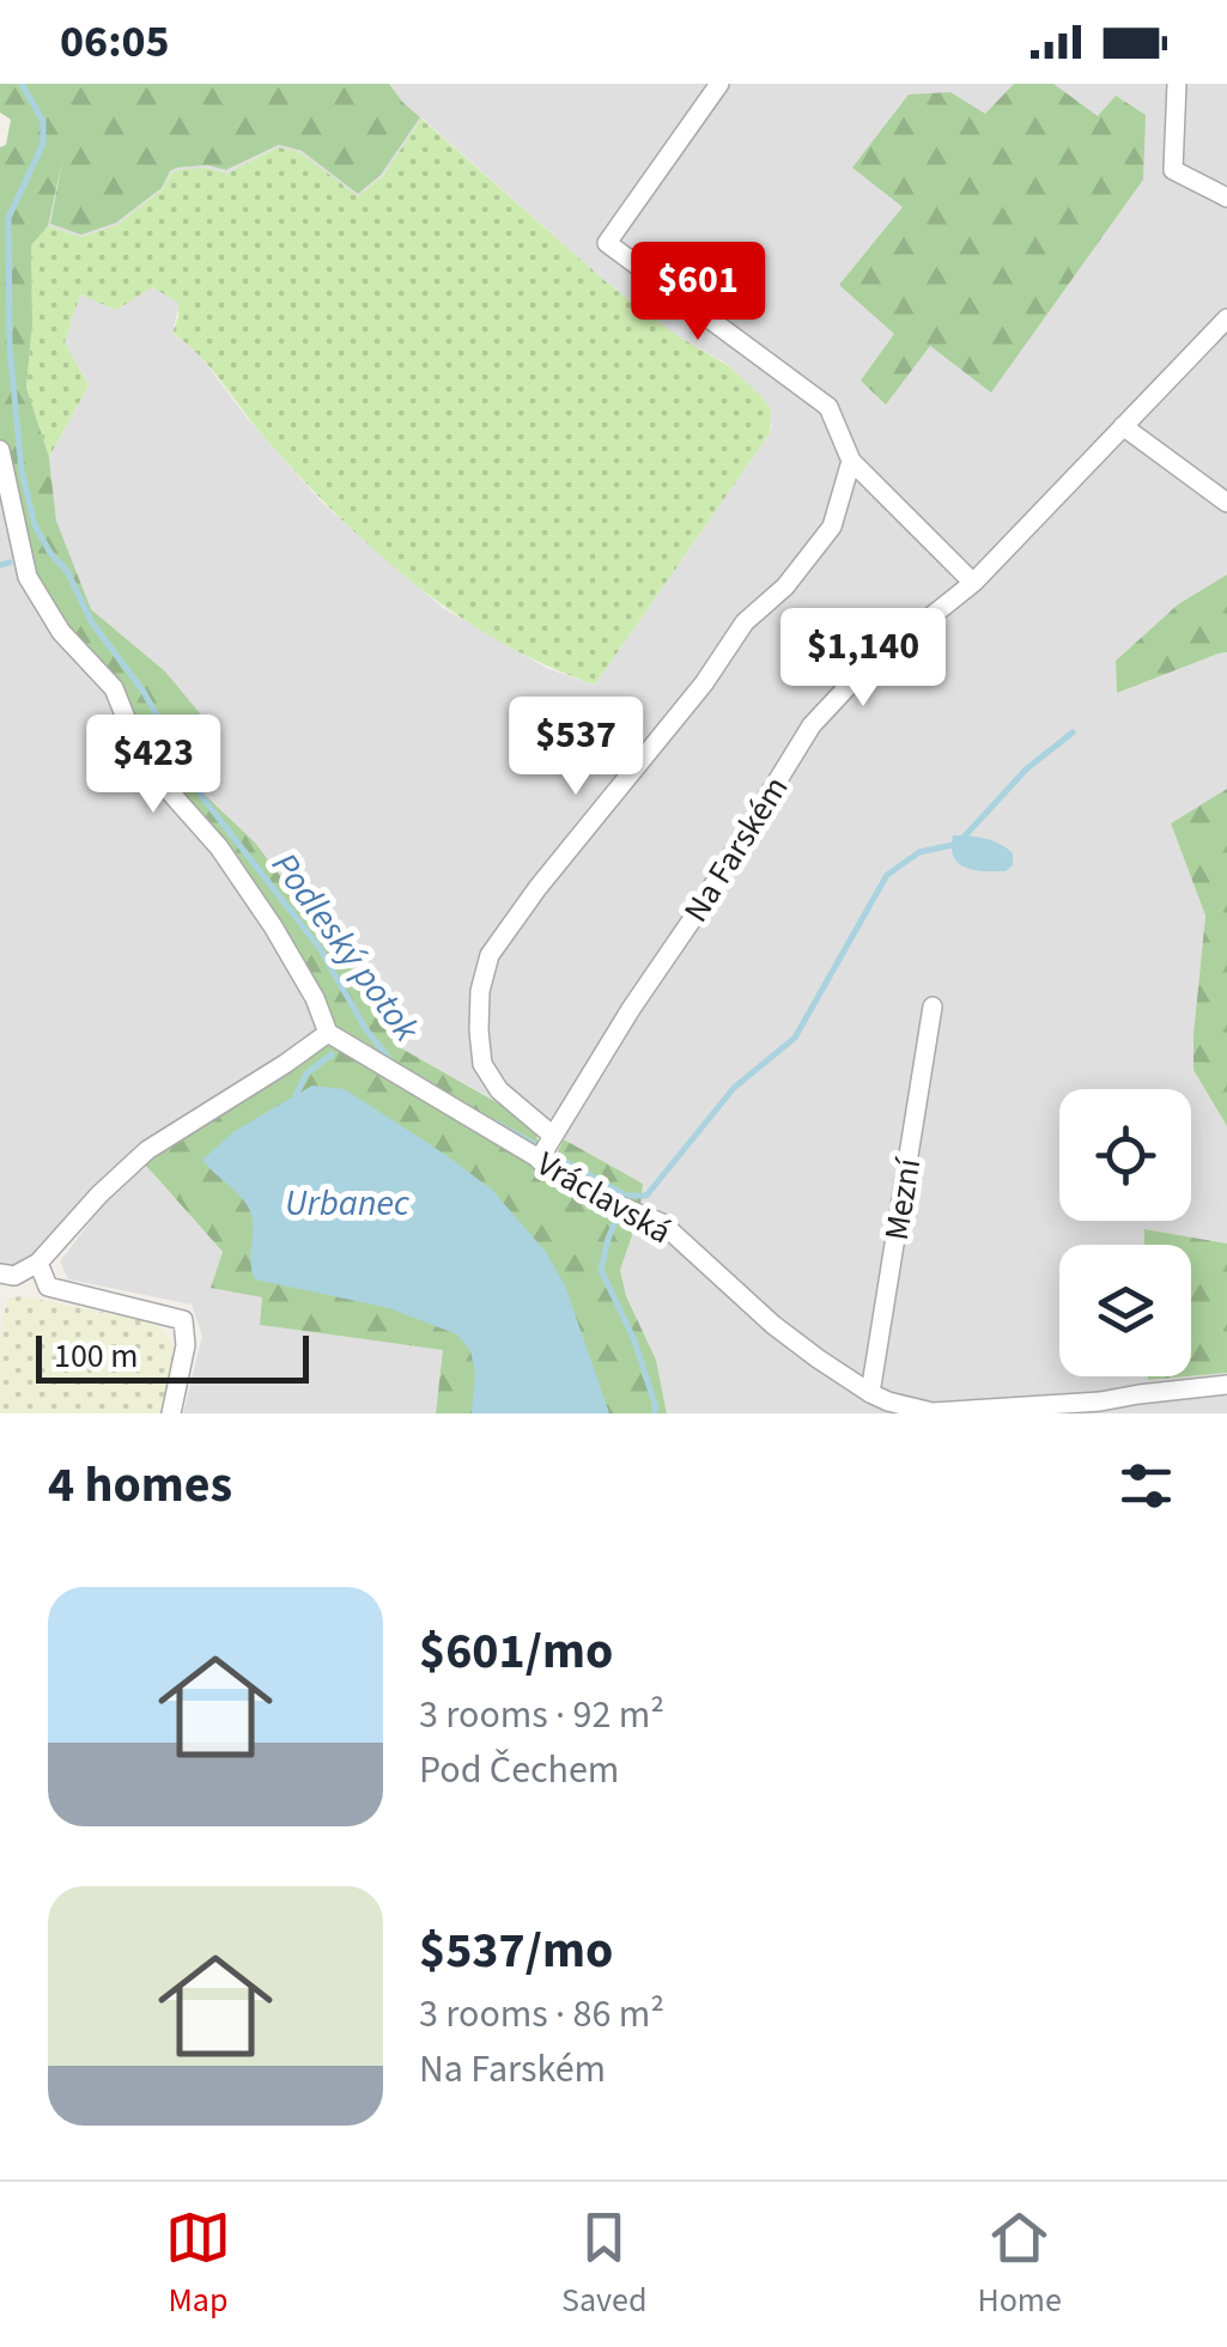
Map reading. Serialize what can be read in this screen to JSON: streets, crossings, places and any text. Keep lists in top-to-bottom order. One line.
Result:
{"streets":{"street":["Na Farském","Vráclavská","Mezní"]},"crossings":[["Na Farském","Vráclavská"],["Vráclavská","Mezní"]],"water":["Podleský potok","Urbanec"],"scale_bar":"100 m","page":{"status":"06:05","price":["$601","$1,140","$537","$423"],"scale":"100 m","heading":"4 homes","list":[{"name":"$601/mo","note":"3 rooms · 92 m² · Pod Čechem"},{"name":"$537/mo","note":"3 rooms · 86 m² · Na Farském"}],"tabs":["Map","Saved","Home"]}}
